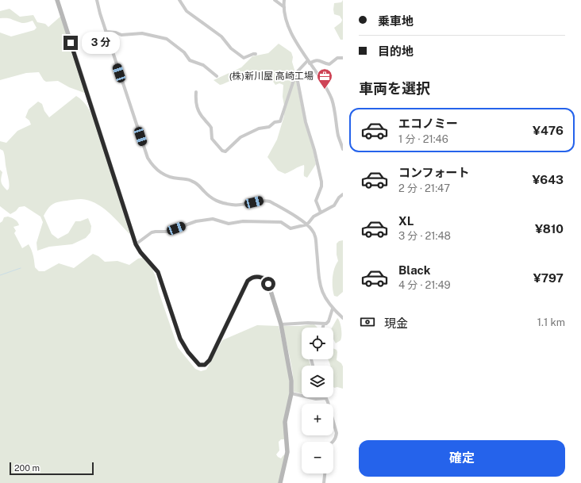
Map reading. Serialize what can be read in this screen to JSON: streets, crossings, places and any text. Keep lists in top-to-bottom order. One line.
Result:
{"places":{"office":["(株)新川屋 高崎工場"]},"scale_bar":"200 m","page":{"banner":["乗車地","目的地"],"bubble":"3 分","heading":"車両を選択","list":[{"name":"エコノミー","note":"1 分 · 21:46","value":"¥476"},{"name":"コンフォート","note":"2 分 · 21:47","value":"¥643"},{"name":"XL","note":"3 分 · 21:48","value":"¥810"},{"name":"Black","note":"4 分 · 21:49","value":"¥797"}],"pay":["現金","1.1 km"],"map_buttons":["+","−"],"buttons":"確定","scale":"200 m"}}
